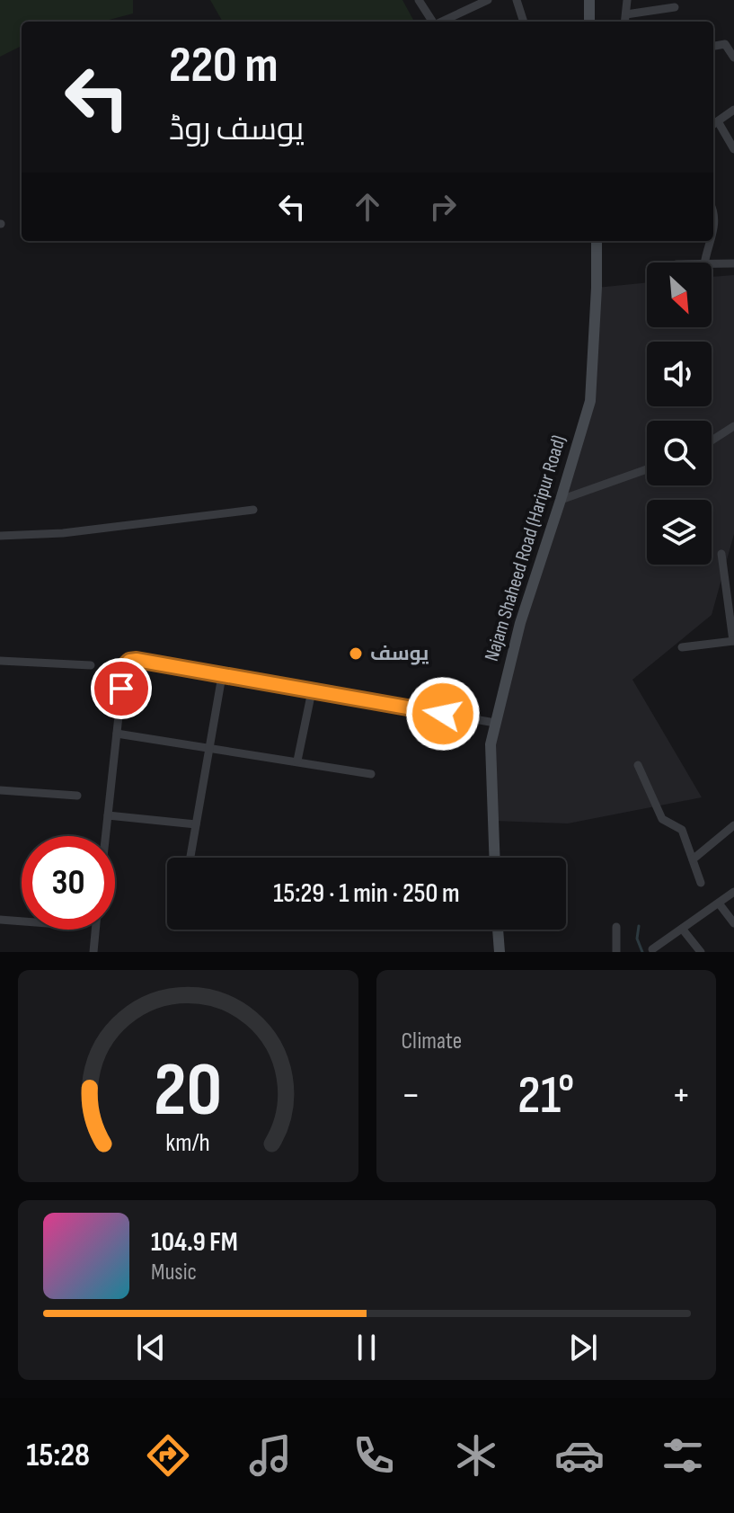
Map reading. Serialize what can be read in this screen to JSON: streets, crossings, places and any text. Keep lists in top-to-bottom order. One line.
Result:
{"streets":{"main road":["Najam Shaheed Road (Haripur Road)"]},"places":["یوسف"],"north":"bottom right","page":{"turn":["220 m","یوسف روڈ"],"limit":"30","trip":"15:29 · 1 min · 250 m","tile":"Climate","heat":["−","21°","+"],"song":["104.9 FM","Music"],"tabs":"15:28","gauge":["20","km/h"]}}
